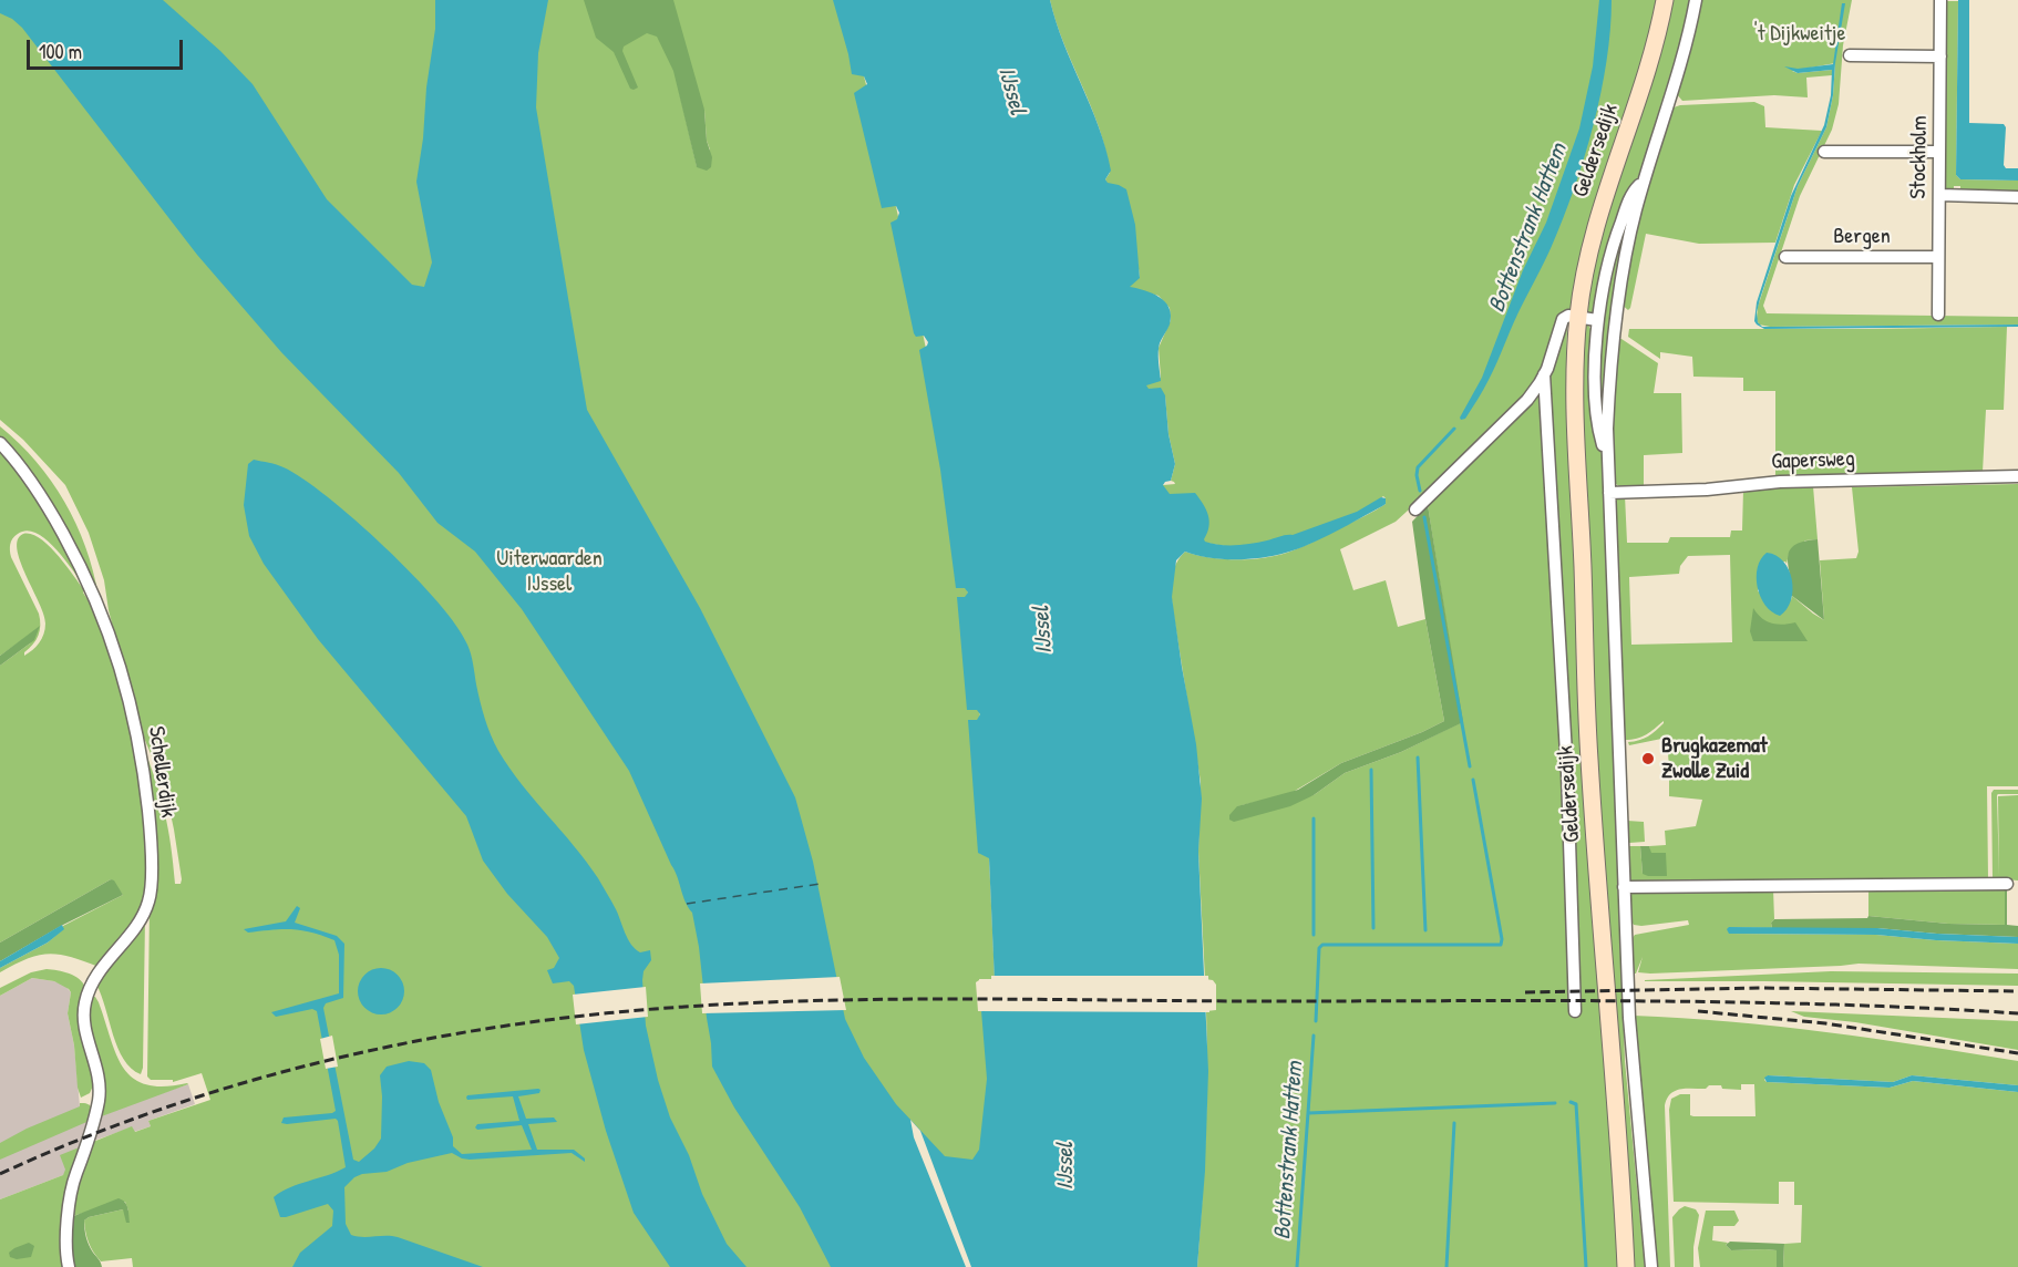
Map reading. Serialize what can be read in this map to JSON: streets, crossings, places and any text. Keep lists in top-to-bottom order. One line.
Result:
{"streets":{"main road":["Geldersedijk"],"street":["Stockholm","Bergen","Gapersweg","Schellerdijk"]},"crossings":[["Stockholm","Bergen"]],"water":["IJssel","Bottenstrank Hattem"],"parks":["'t Dijkweitje","Uiterwaarden IJssel"],"places":["Brugkazemat Zwolle Zuid"],"scale_bar":"100 m"}
